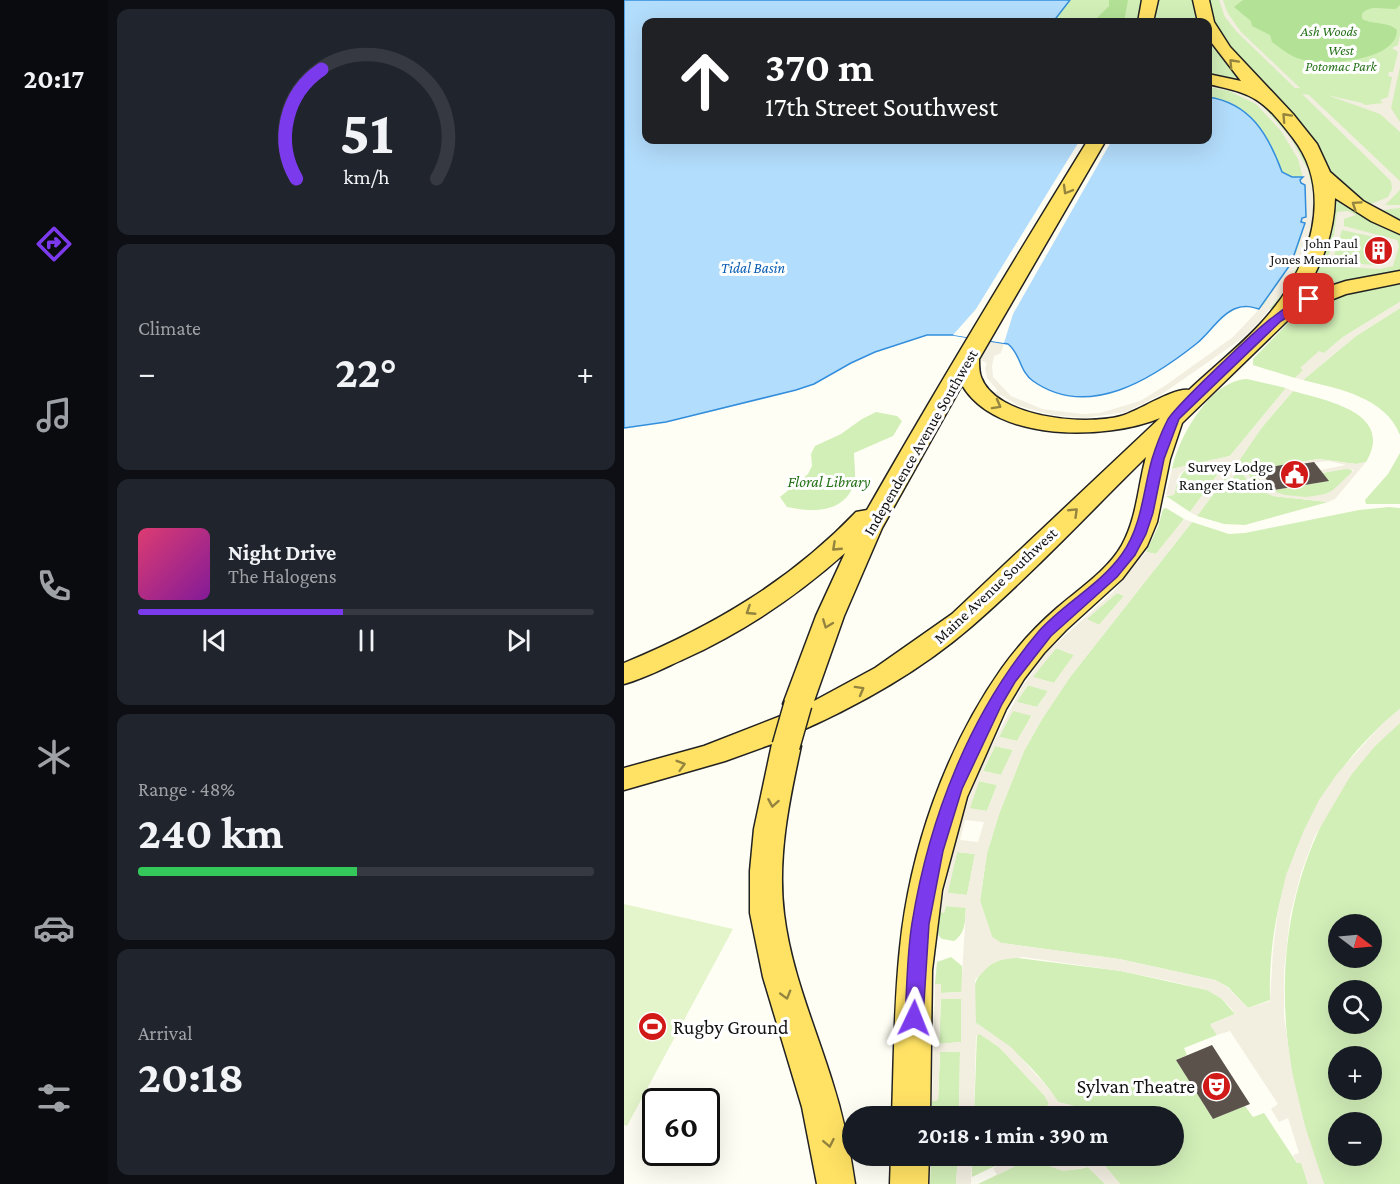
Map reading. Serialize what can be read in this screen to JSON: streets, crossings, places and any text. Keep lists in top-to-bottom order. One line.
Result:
{"streets":{"main road":["Independence Avenue Southwest","Maine Avenue Southwest"]},"water":["Tidal Basin"],"parks":["Ash Woods","West Potomac Park","Floral Library"],"places":{"building":["John Paul Jones Memorial"],"public building":["Survey Lodge Ranger Station"],"sports":["Rugby Ground"],"theatre":["Sylvan Theatre"]},"north":"right","page":{"tabs":"20:17","turn":["370 m","17th Street Southwest"],"tile":["Climate",["Range · 48%","240 km"],["Arrival","20:18"]],"heat":["−","22°","+"],"song":["Night Drive","The Halogens"],"map_buttons":["+","−"],"limit":"60","trip":"20:18 · 1 min · 390 m","gauge":["51","km/h"]}}
